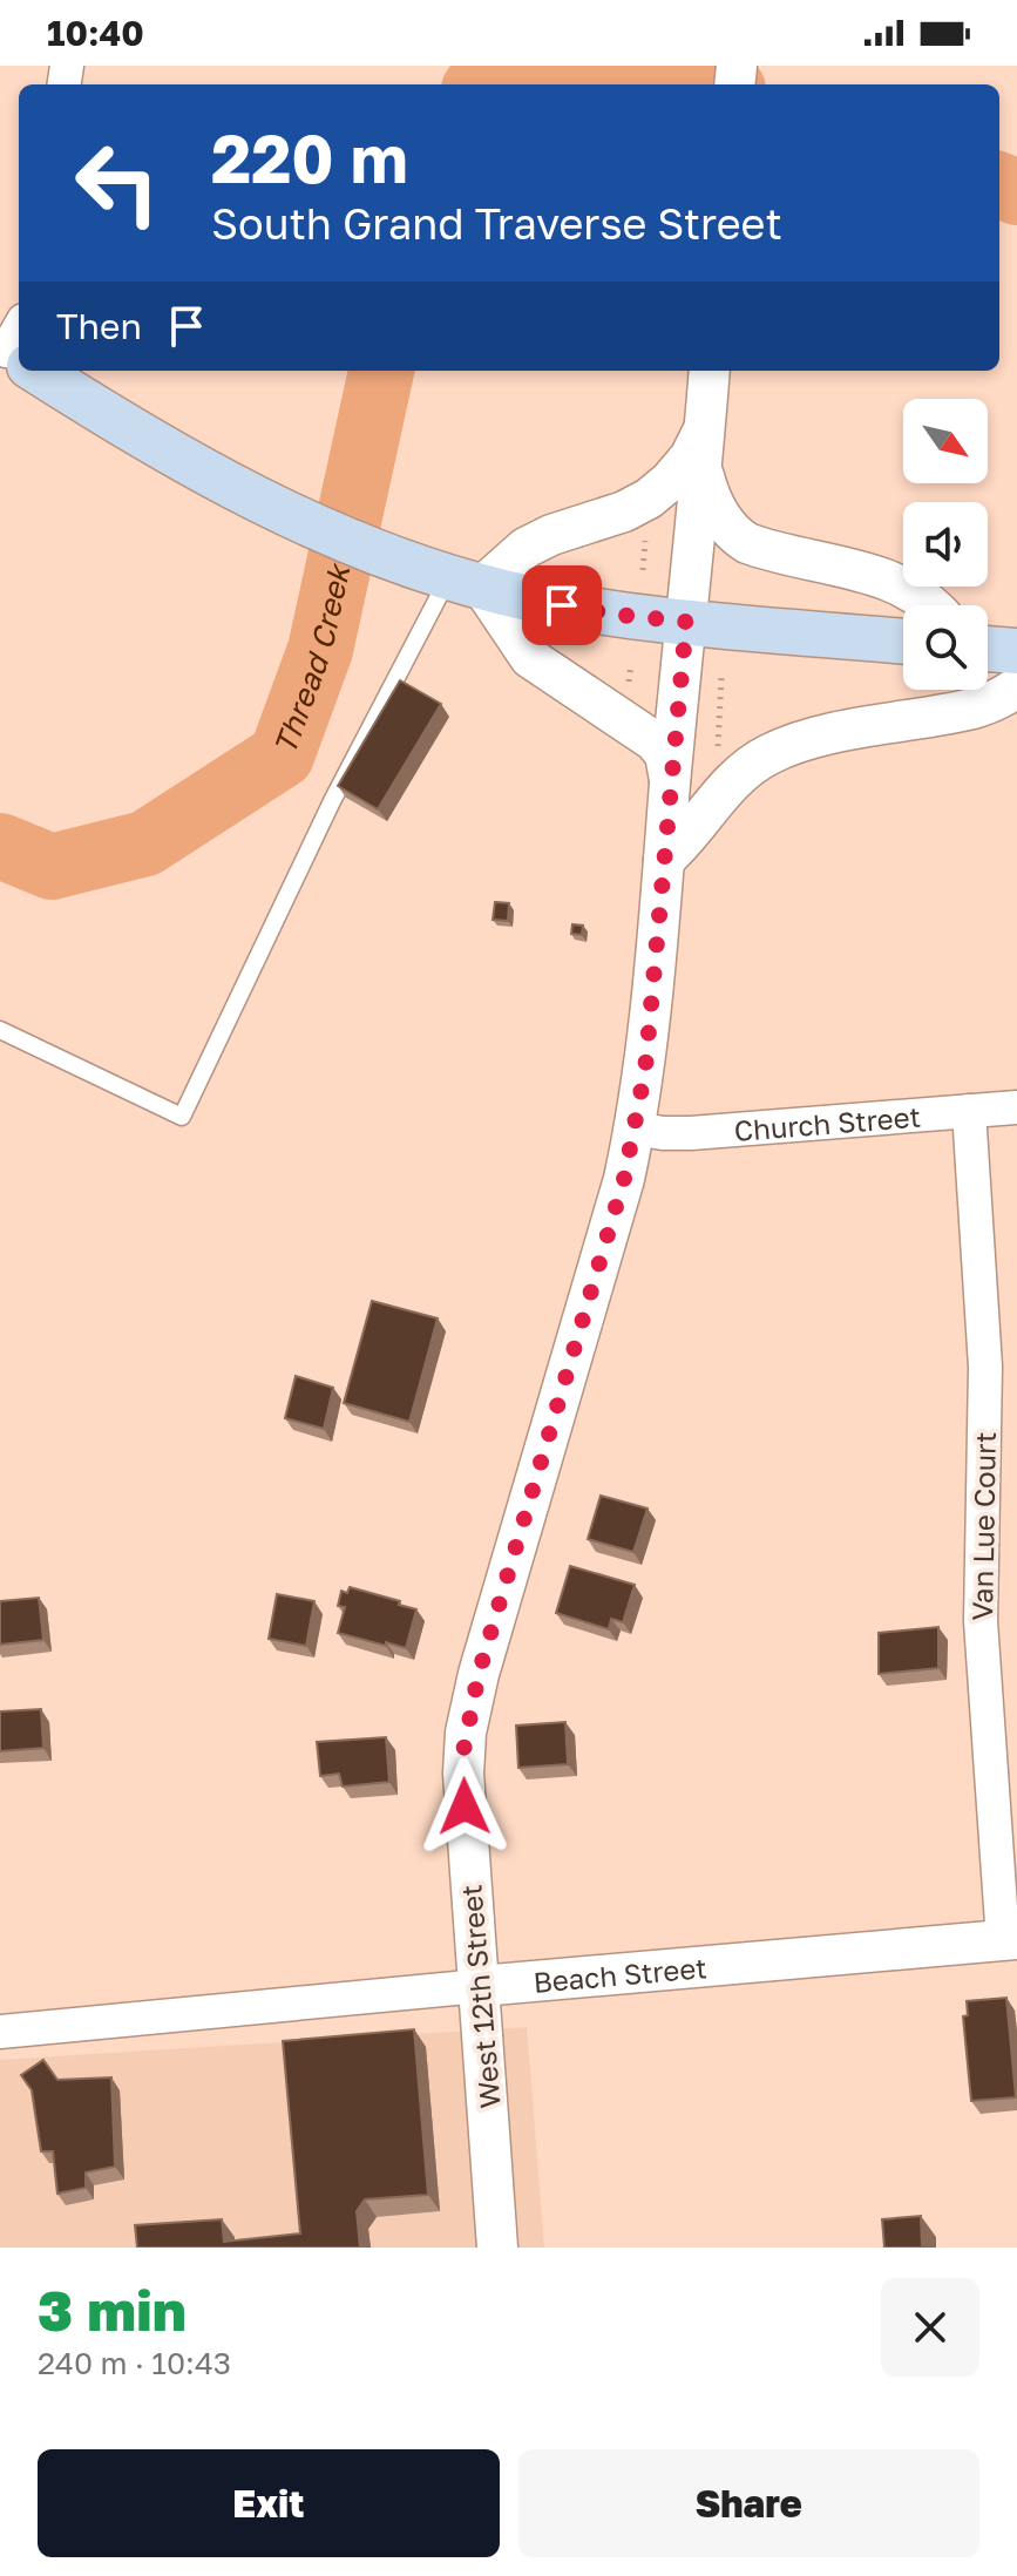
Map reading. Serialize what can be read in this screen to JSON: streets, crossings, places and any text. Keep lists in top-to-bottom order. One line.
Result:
{"streets":{"street":["Church Street","Van Lue Court","Beach Street","West 12th Street"]},"crossings":[["Church Street","Van Lue Court"],["Church Street","West 12th Street"],["Van Lue Court","Beach Street"],["Beach Street","West 12th Street"]],"water":["Thread Creek"],"north":"bottom right","page":{"status":"10:40","turn":["220 m","South Grand Traverse Street"],"then":"Then","heading":["3 min","240 m · 10:43"],"buttons":["Exit","Share"]}}
